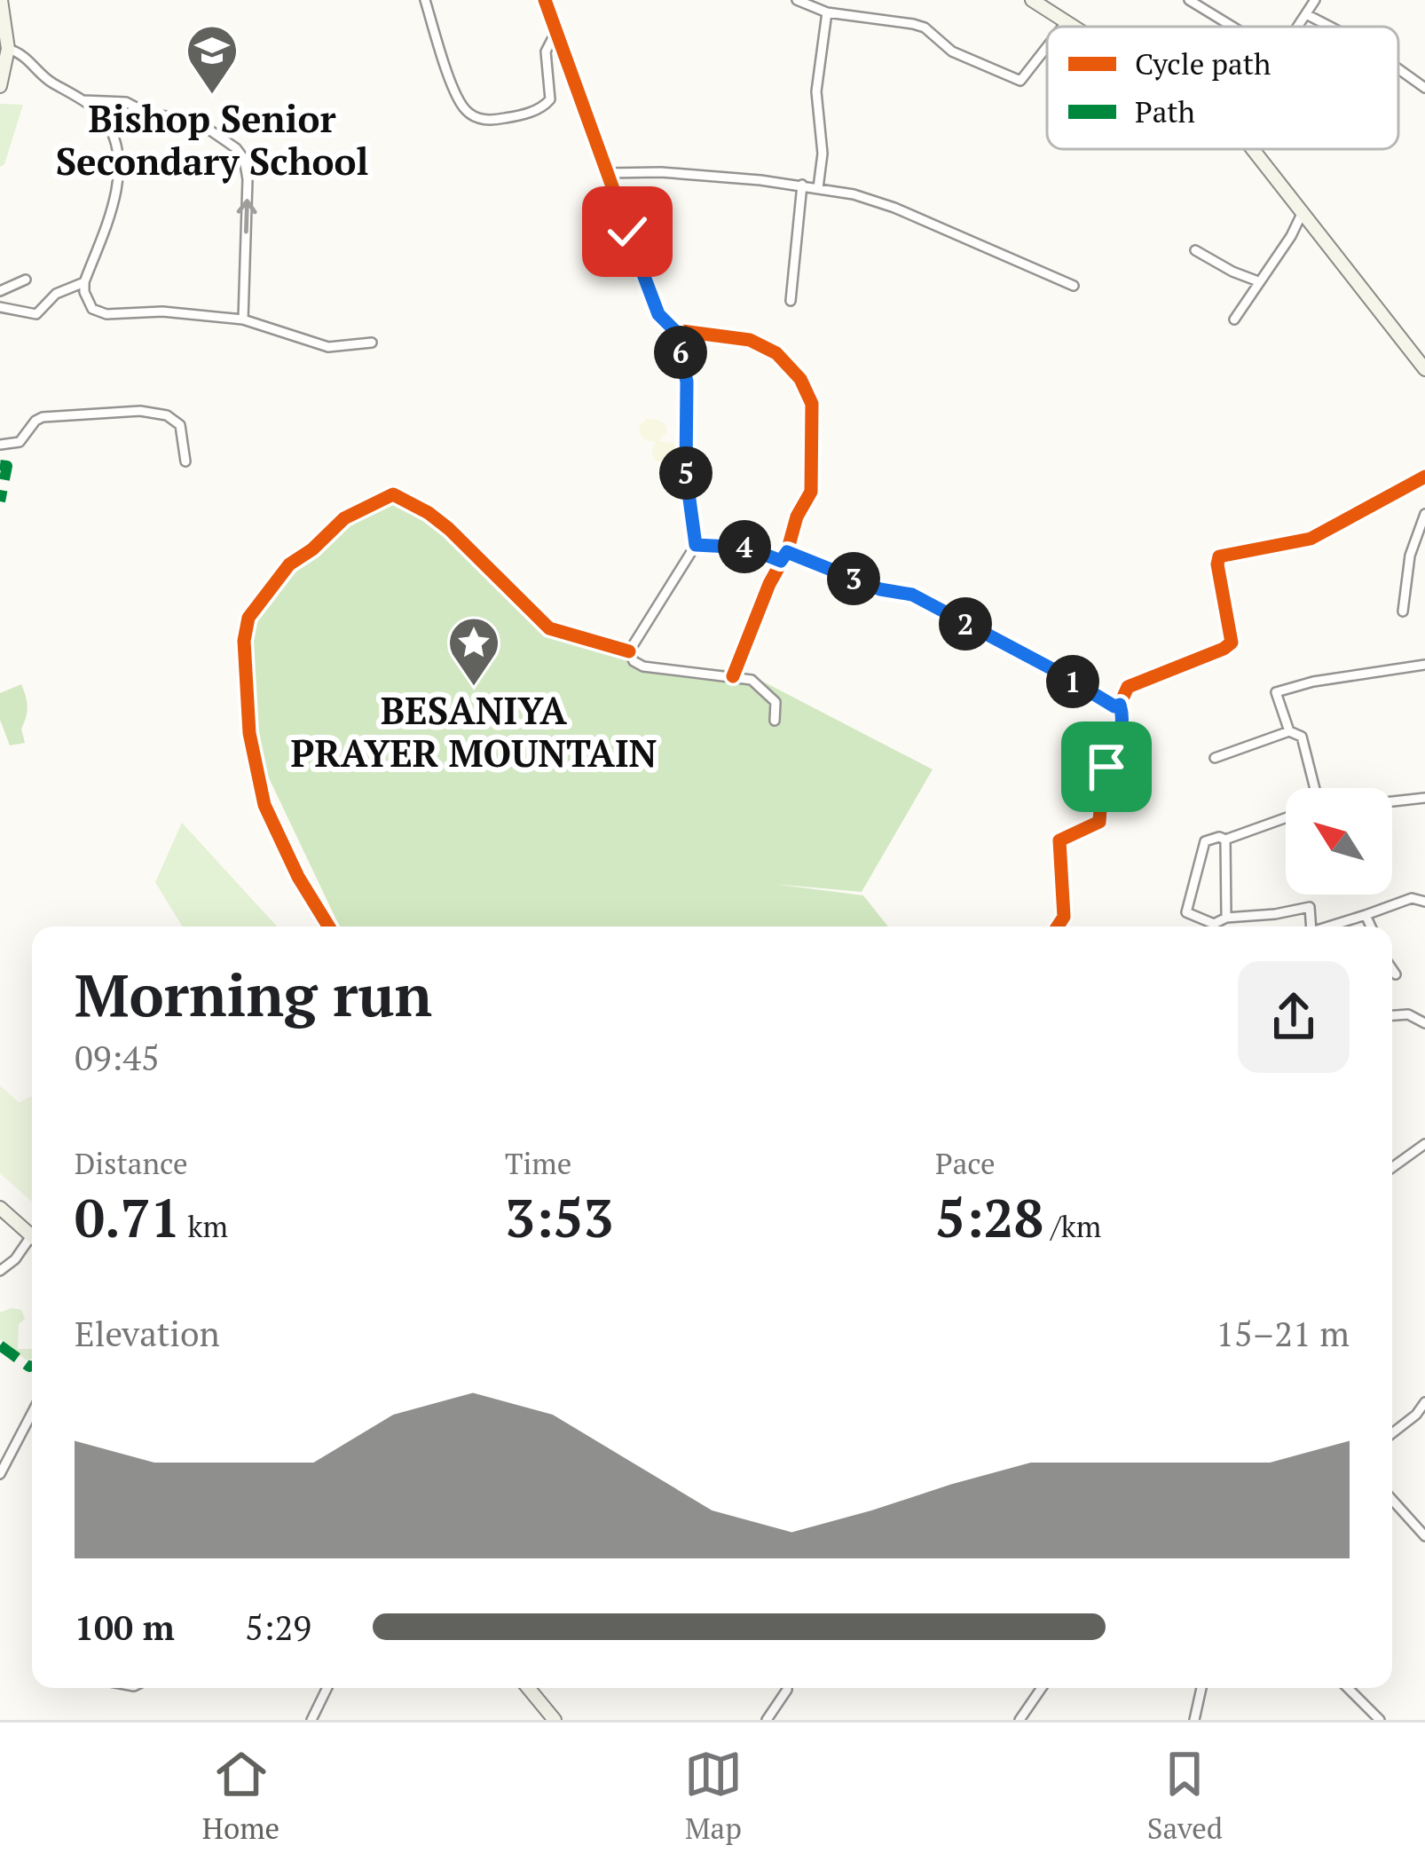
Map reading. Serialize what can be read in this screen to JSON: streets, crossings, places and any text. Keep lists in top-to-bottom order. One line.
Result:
{"places":{"school or university":["Bishop Senior Secondary School"],"place":["BESANIYA PRAYER MOUNTAIN"]},"legend":["Cycle path","Path"],"north":"top left","page":{"pins":["6","5","4","3","2","1"],"heading":["Morning run","09:45"],"stats":[["Distance","0.71 km"],["Time","3:53"],["Pace","5:28 /km"]],"chart":["Elevation","15–21 m"],"list":[{"name":"100 m","note":"5:29"}],"tabs":["Home","Map","Saved"]}}
